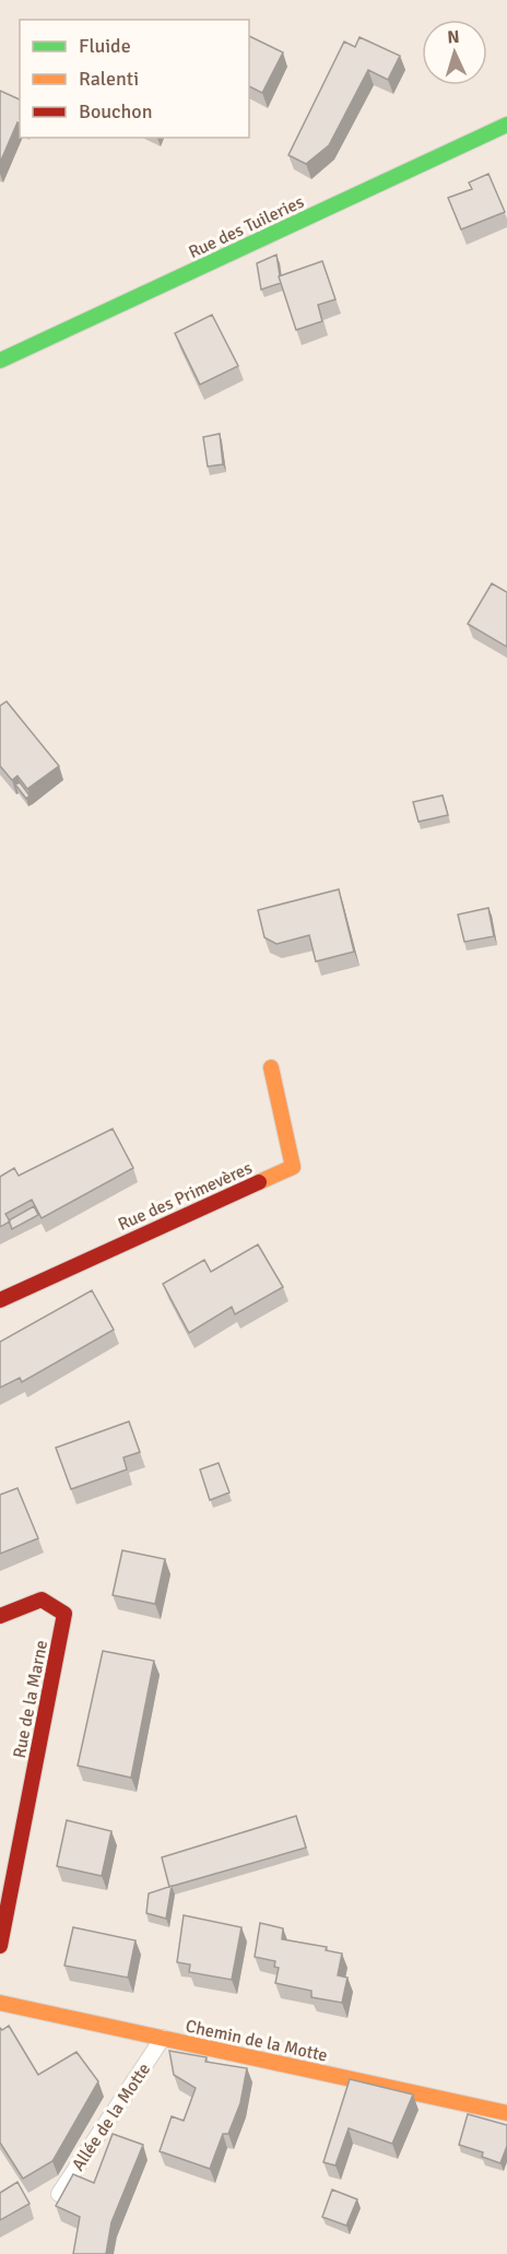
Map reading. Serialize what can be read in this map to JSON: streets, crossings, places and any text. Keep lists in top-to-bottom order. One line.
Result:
{"streets":{"street":["Rue des Tuileries","Rue des Primevères","Rue de la Marne","Chemin de la Motte"],"lane":["Allée de la Motte"]},"crossings":[["Chemin de la Motte","Allée de la Motte"]],"legend":["Fluide","Ralenti","Bouchon"],"north":"top"}
